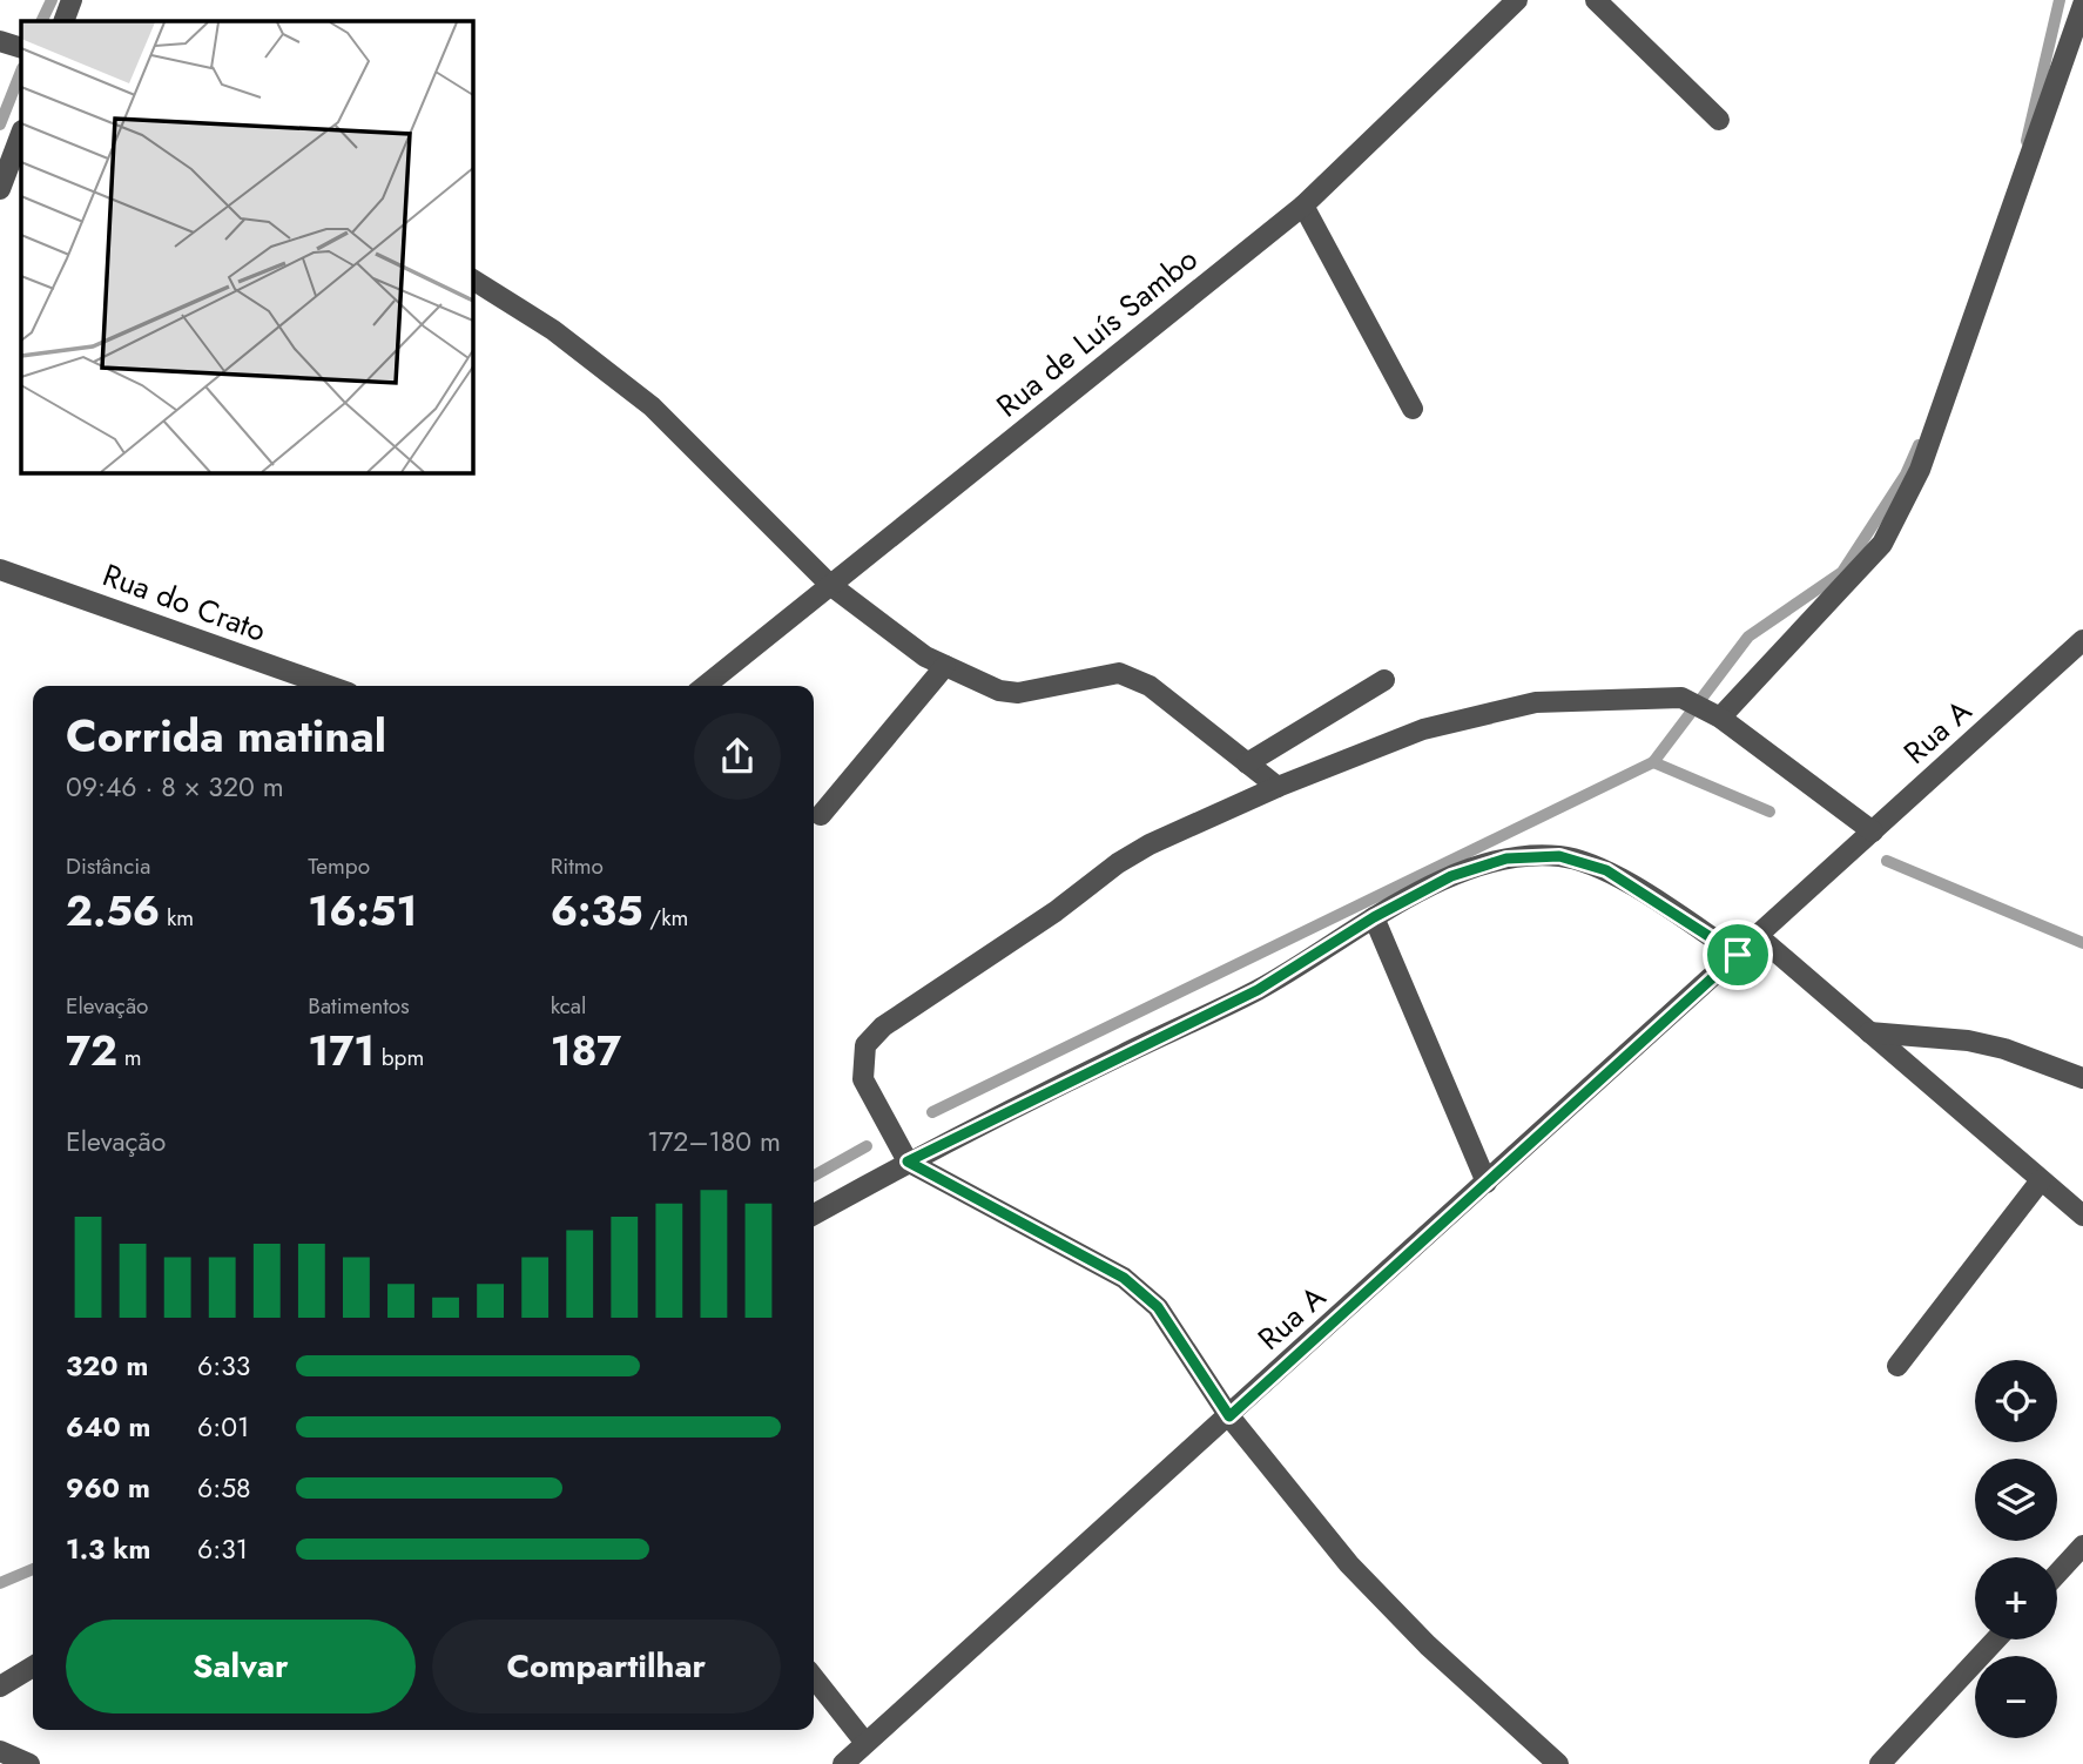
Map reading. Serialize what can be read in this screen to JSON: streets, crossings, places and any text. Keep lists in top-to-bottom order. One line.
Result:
{"streets":{"street":["Rua de Luís Sambo","Rua do Crato","Rua A"]},"page":{"heading":["Corrida matinal","09:46 · 8 × 320 m"],"stats":[["Distância","2.56 km"],["Tempo","16:51"],["Ritmo","6:35 /km"],["Elevação","72 m"],["Batimentos","171 bpm"],["kcal","187"]],"chart":["Elevação","172–180 m"],"list":[{"name":"320 m","note":"6:33"},{"name":"640 m","note":"6:01"},{"name":"960 m","note":"6:58"},{"name":"1.3 km","note":"6:31"}],"map_buttons":["+","−"],"buttons":["Salvar","Compartilhar"]}}
